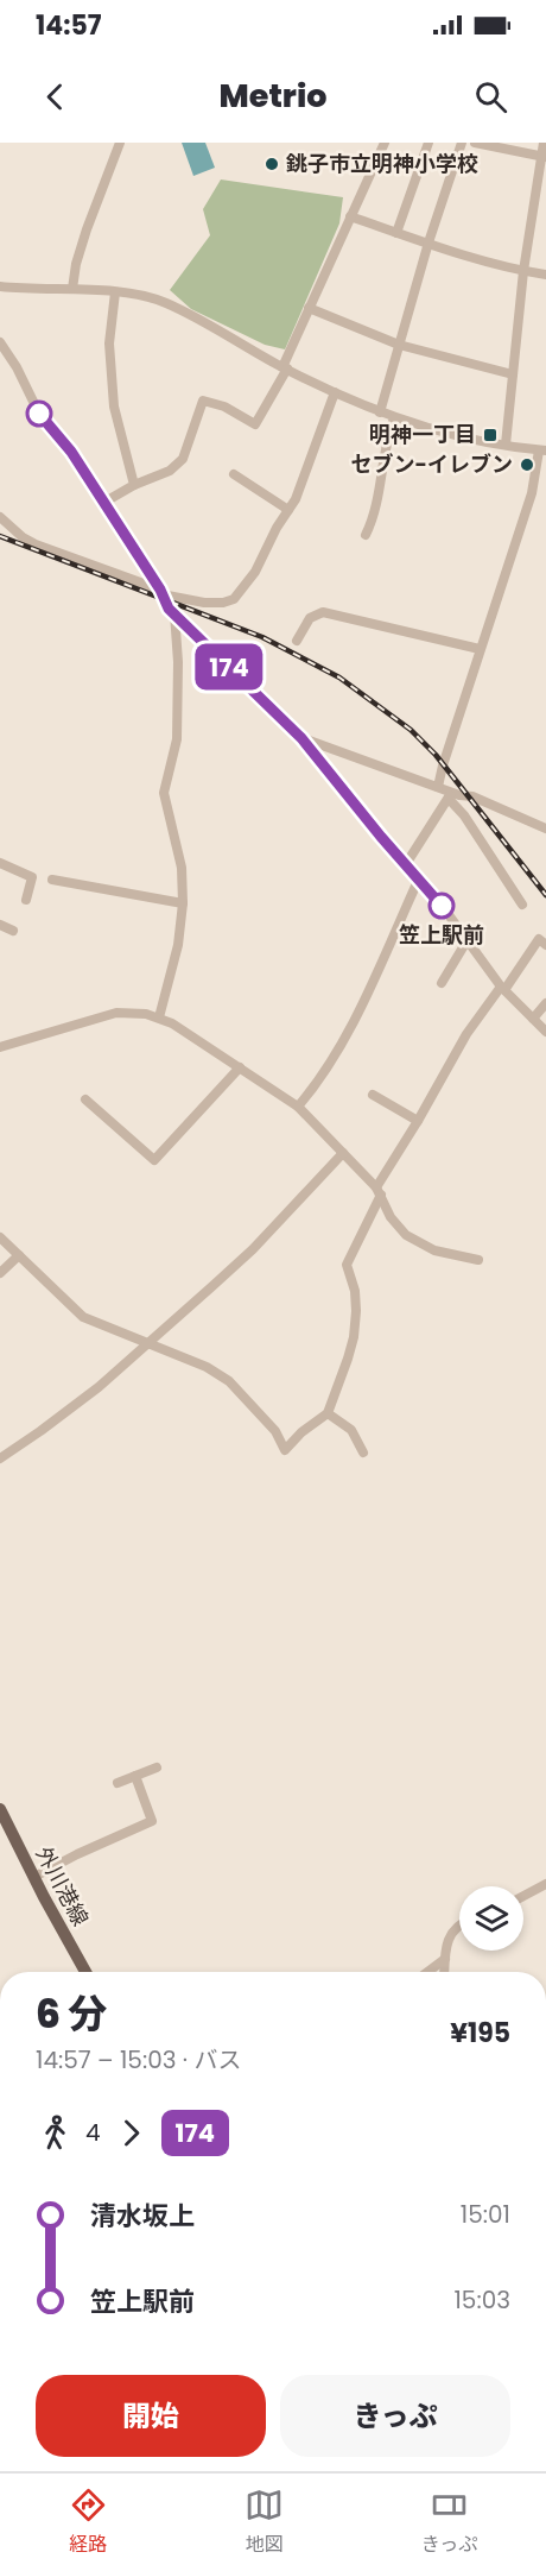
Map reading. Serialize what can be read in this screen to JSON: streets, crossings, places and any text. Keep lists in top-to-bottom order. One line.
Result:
{"streets":{"main road":["外川港線"]},"places":{"other":["銚子市立明神小学校","セブン-イレブン","笠上駅前"],"transit":["明神一丁目"]},"lines":["bus line 174"],"page":{"status":"14:57","header":"Metrio","on_map":"174","heading":["6 分","14:57 – 15:03 · バス","¥195"],"legs":["4","174"],"list":[{"name":"清水坂上","value":"15:01"},{"name":"笠上駅前","value":"15:03"}],"buttons":["開始","きっぷ"],"tabs":["経路","地図","きっぷ"]}}
